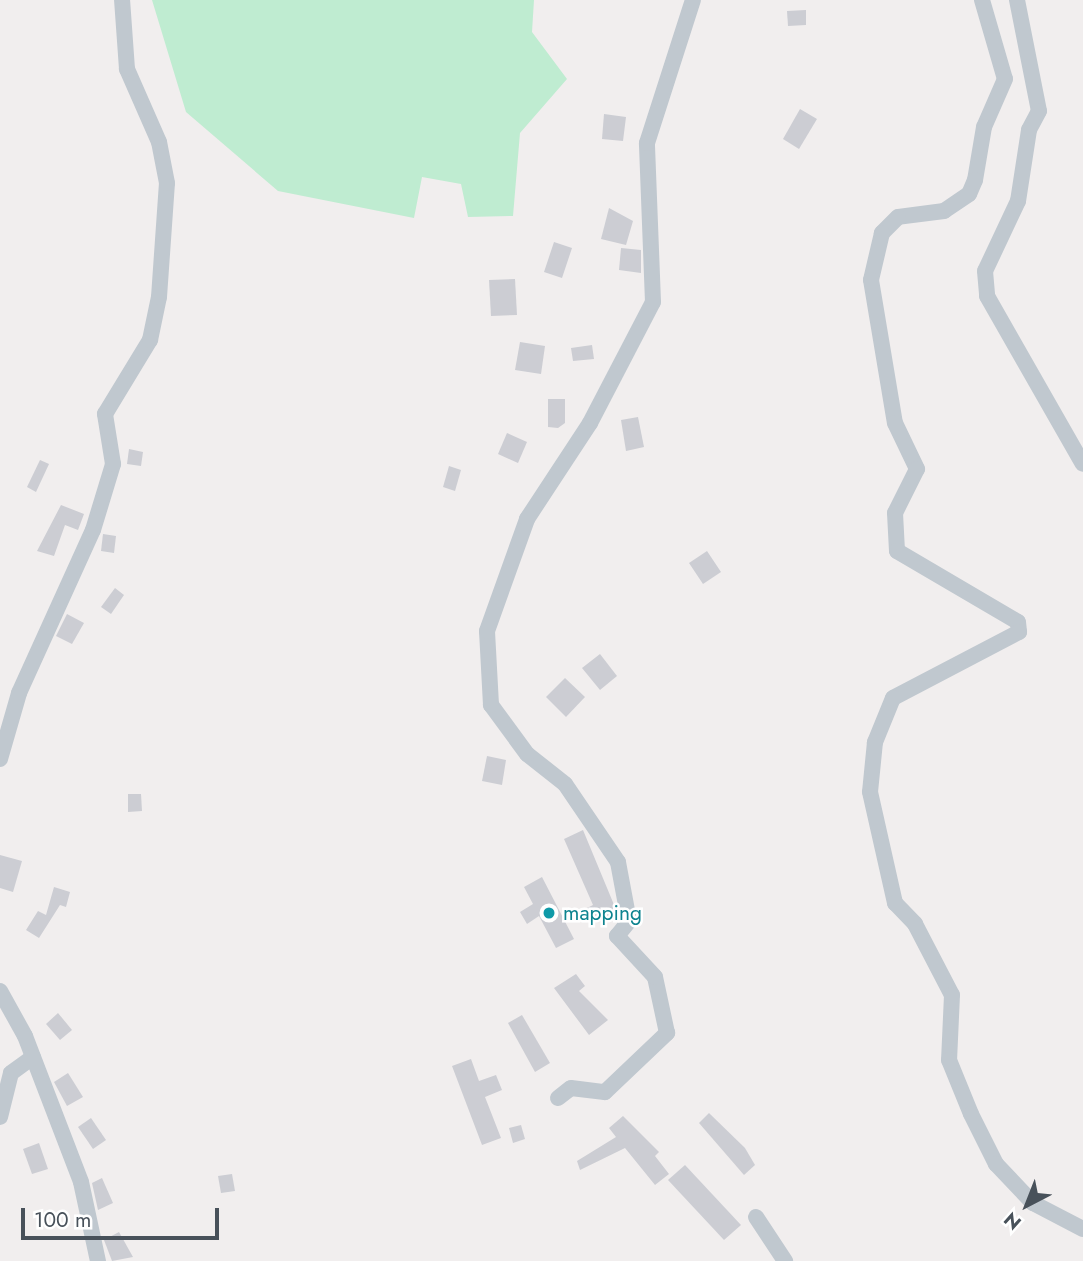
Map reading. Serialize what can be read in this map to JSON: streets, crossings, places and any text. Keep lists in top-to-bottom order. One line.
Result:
{"places":["mapping"],"scale_bar":"100 m","north":"bottom left"}
